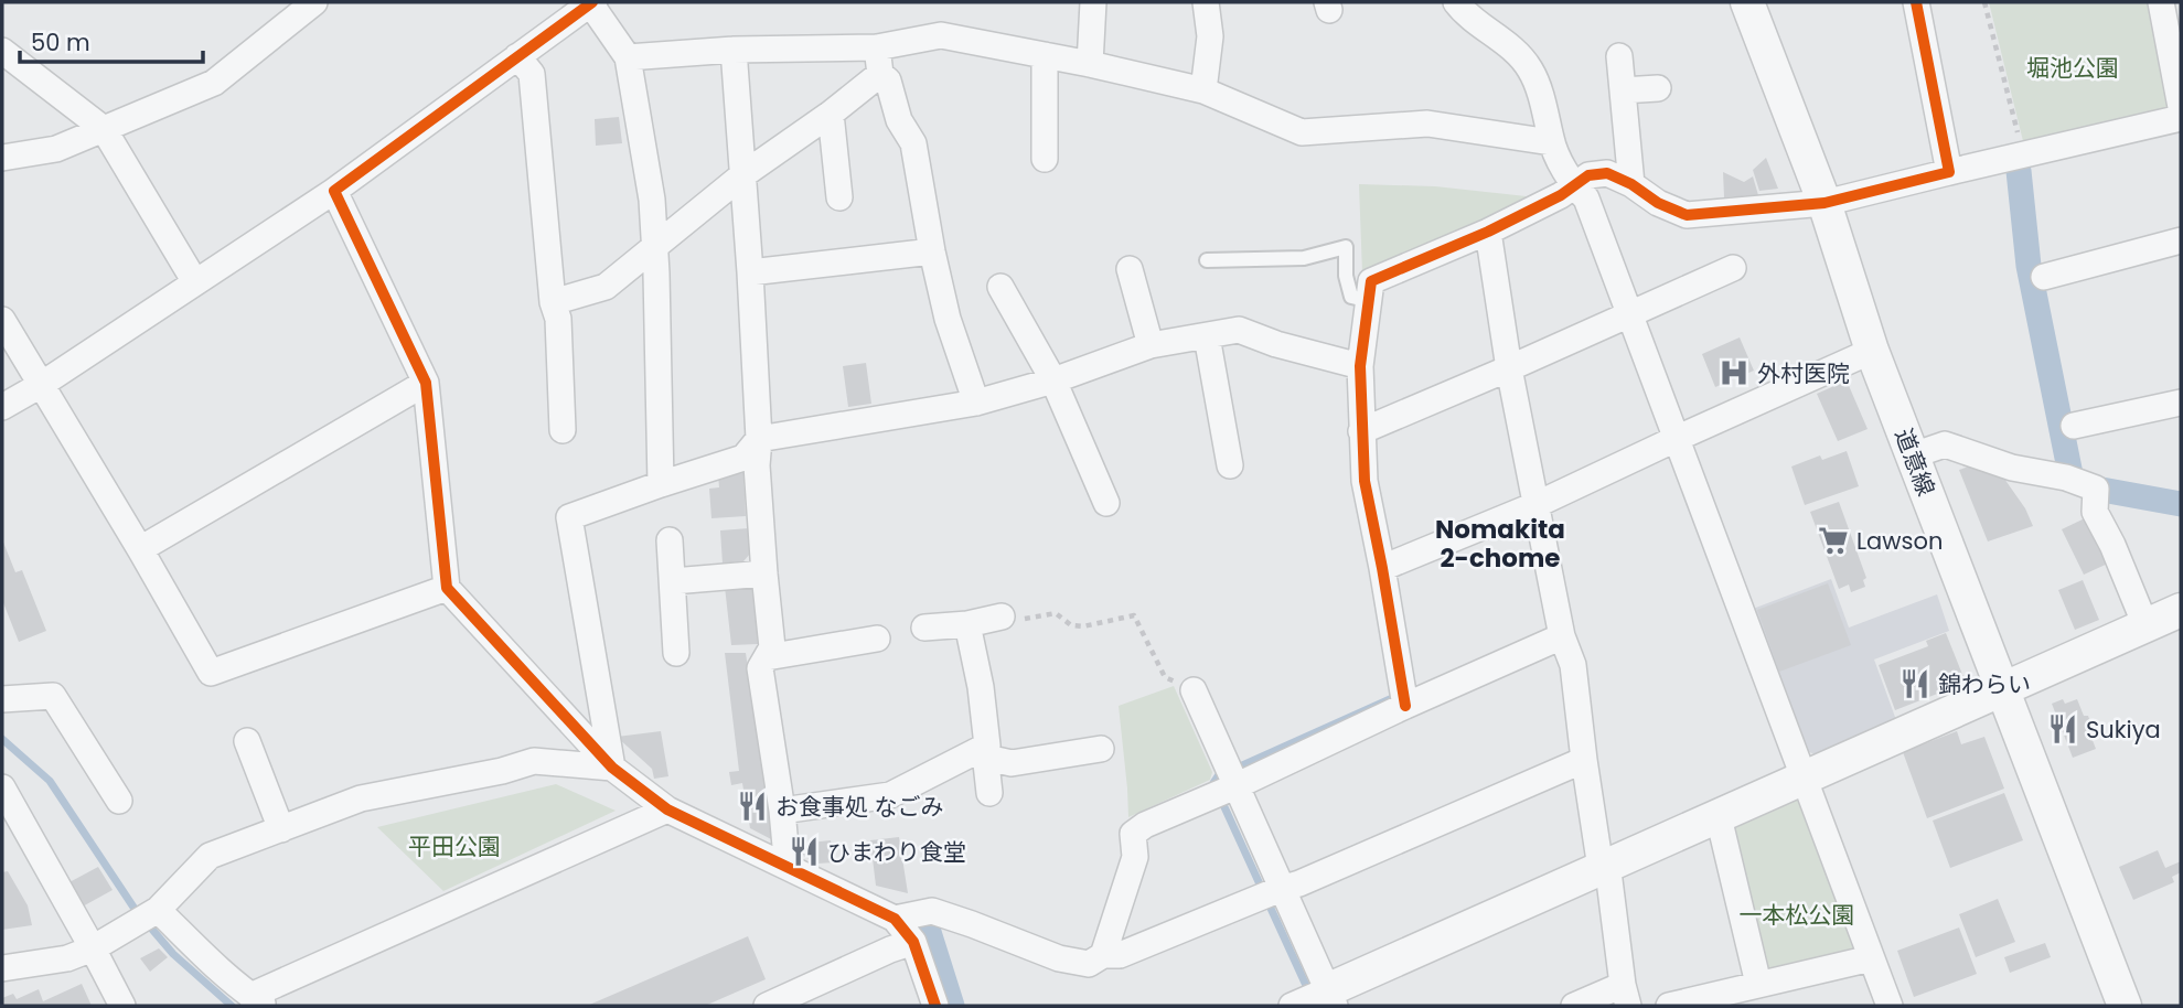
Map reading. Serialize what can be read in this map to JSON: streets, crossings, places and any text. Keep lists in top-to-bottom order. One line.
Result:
{"streets":{"street":["道意線"]},"districts":["Nomakita 2-chome"],"parks":["堀池公園","平田公園","一本松公園"],"places":{"hospital":["外村医院"],"supermarket":["Lawson"],"restaurant":["錦わらい","Sukiya","お食事処 なごみ","ひまわり食堂"]},"scale_bar":"50 m"}
